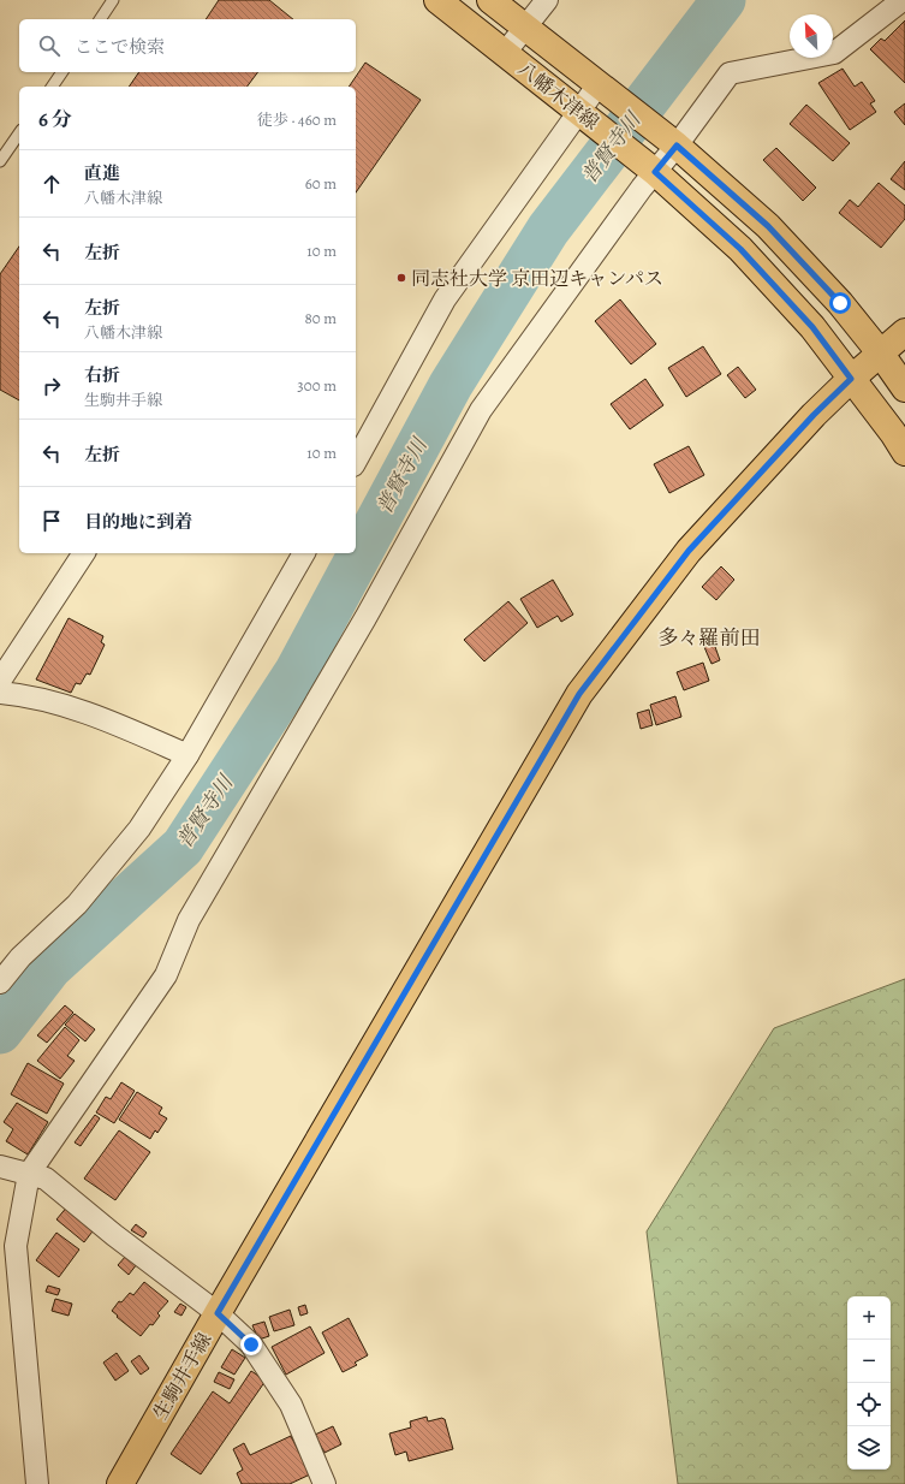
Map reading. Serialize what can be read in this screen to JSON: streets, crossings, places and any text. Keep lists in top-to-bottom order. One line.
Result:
{"streets":{"main road":["八幡木津線","生駒井手線"]},"crossings":[["八幡木津線","生駒井手線"]],"districts":["多々羅前田"],"water":["普賢寺川"],"places":["同志社大学 京田辺キャンパス"],"north":"top left","page":{"search":"ここで検索","heading":["6 分","徒歩 · 460 m"],"list":[["直進","八幡木津線","60 m"],["左折","10 m"],["左折","八幡木津線","80 m"],["右折","生駒井手線","300 m"],["左折","10 m"],"目的地に到着"],"map_buttons":["+","−"]}}
